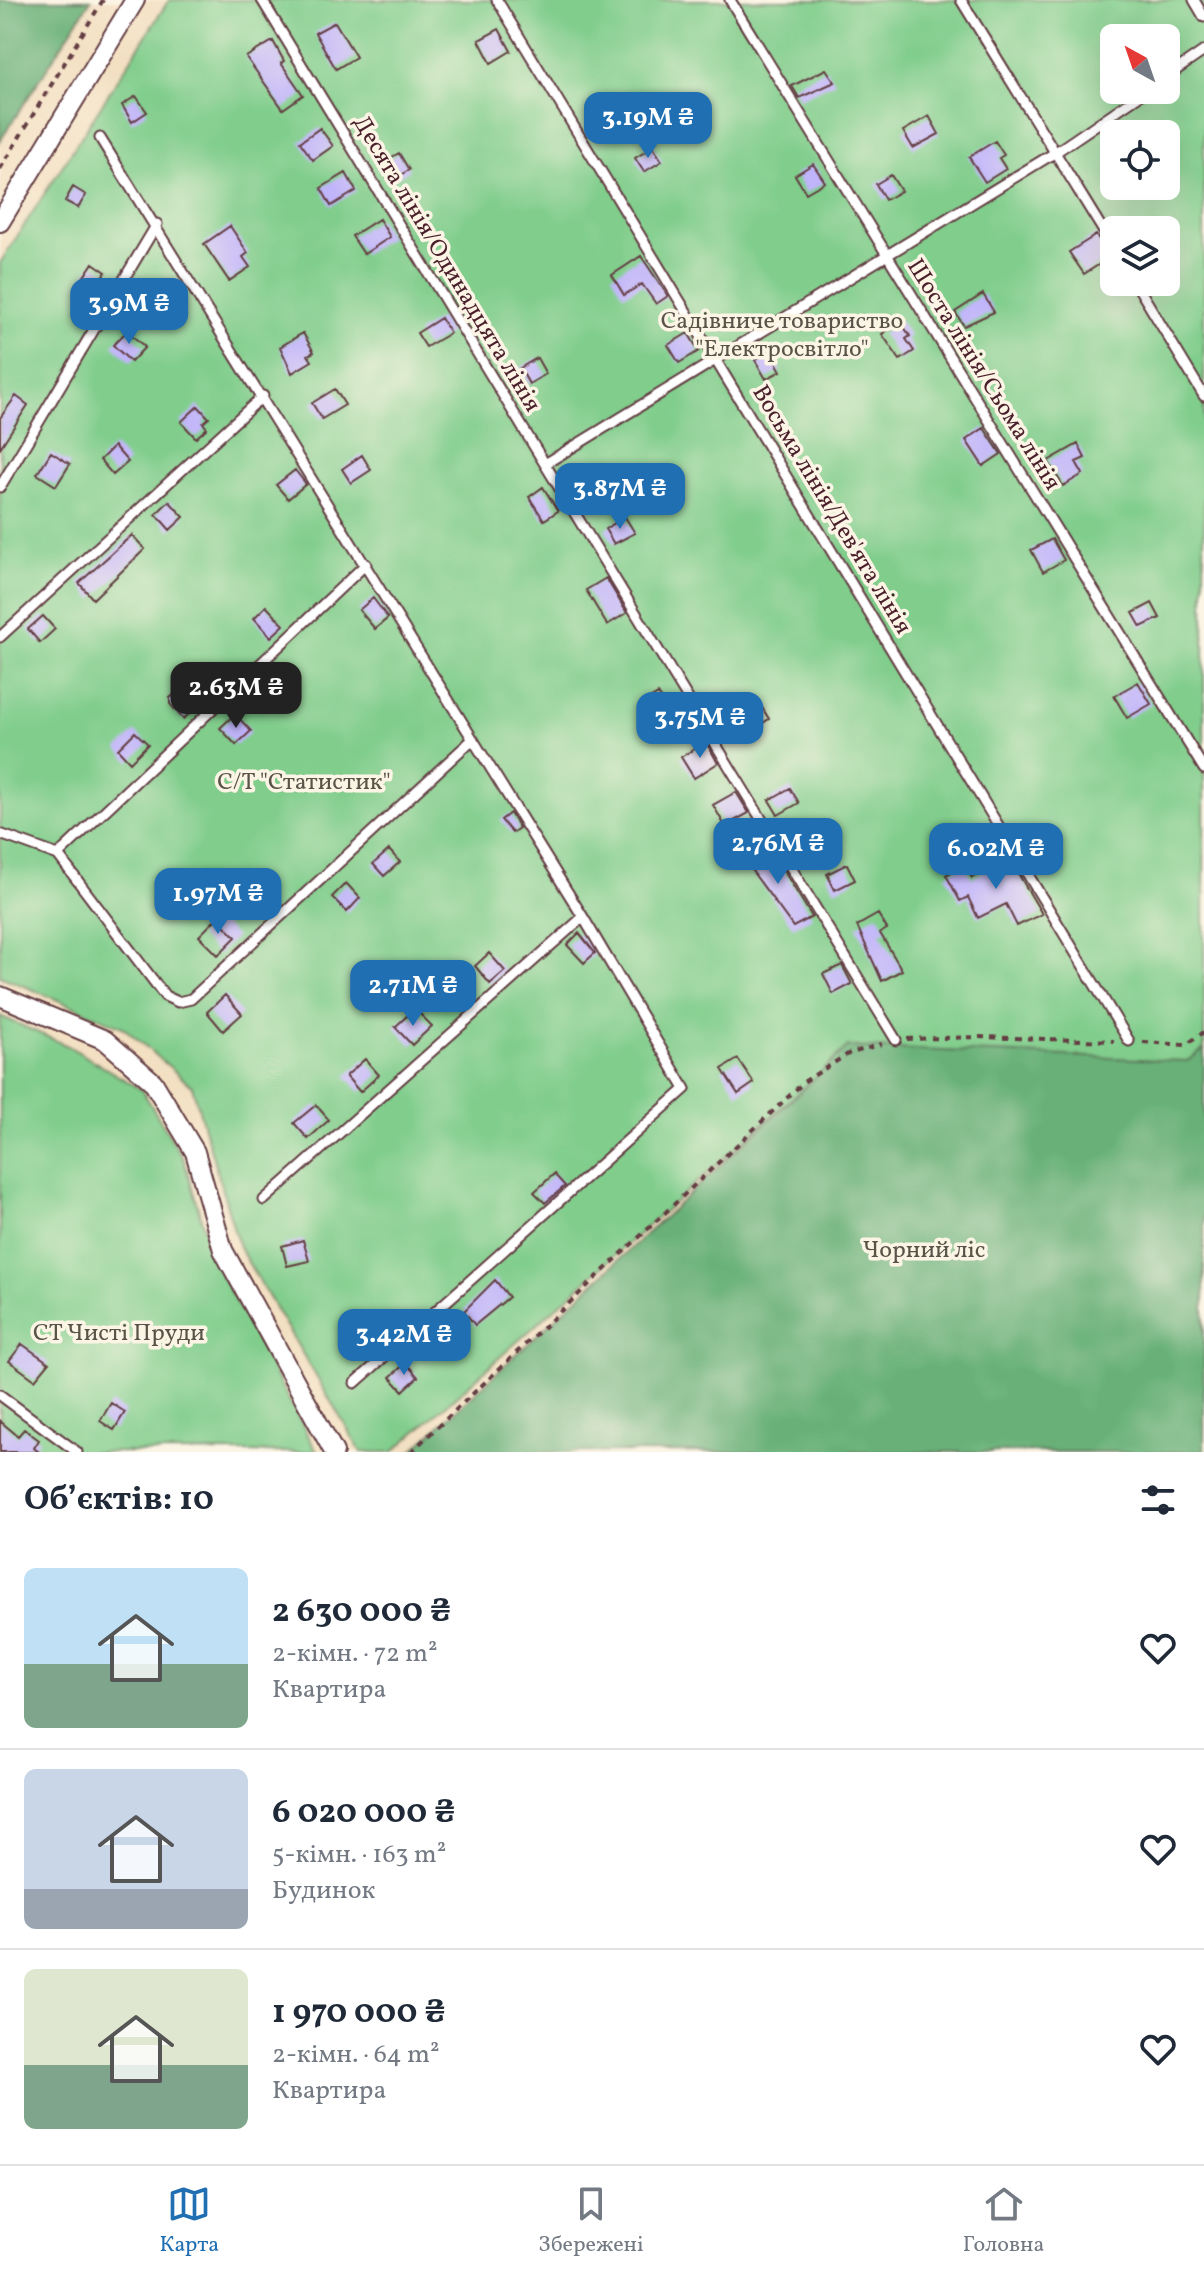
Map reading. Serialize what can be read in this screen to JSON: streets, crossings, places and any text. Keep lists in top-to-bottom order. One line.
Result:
{"streets":{"lane":["Десята лінія/Одинадцята лінія","Шоста лінія/Сьома лінія","Восьма лінія/Дев'ята лінія"]},"parks":["Садівниче товариство \"Електросвітло\"","С/Т \"Статистик\"","Чорний ліс","СТ Чисті Пруди"],"north":"top left","page":{"price":["3.19M ₴","3.9M ₴","3.87M ₴","2.63M ₴","3.75M ₴","2.76M ₴","6.02M ₴","1.97M ₴","2.71M ₴","3.42M ₴"],"heading":"Об’єктів: 10","list":[{"name":"2 630 000 ₴","note":"2-кімн. · 72 m² · Квартира"},{"name":"6 020 000 ₴","note":"5-кімн. · 163 m² · Будинок"},{"name":"1 970 000 ₴","note":"2-кімн. · 64 m² · Квартира"}],"tabs":["Карта","Збережені","Головна"]}}
